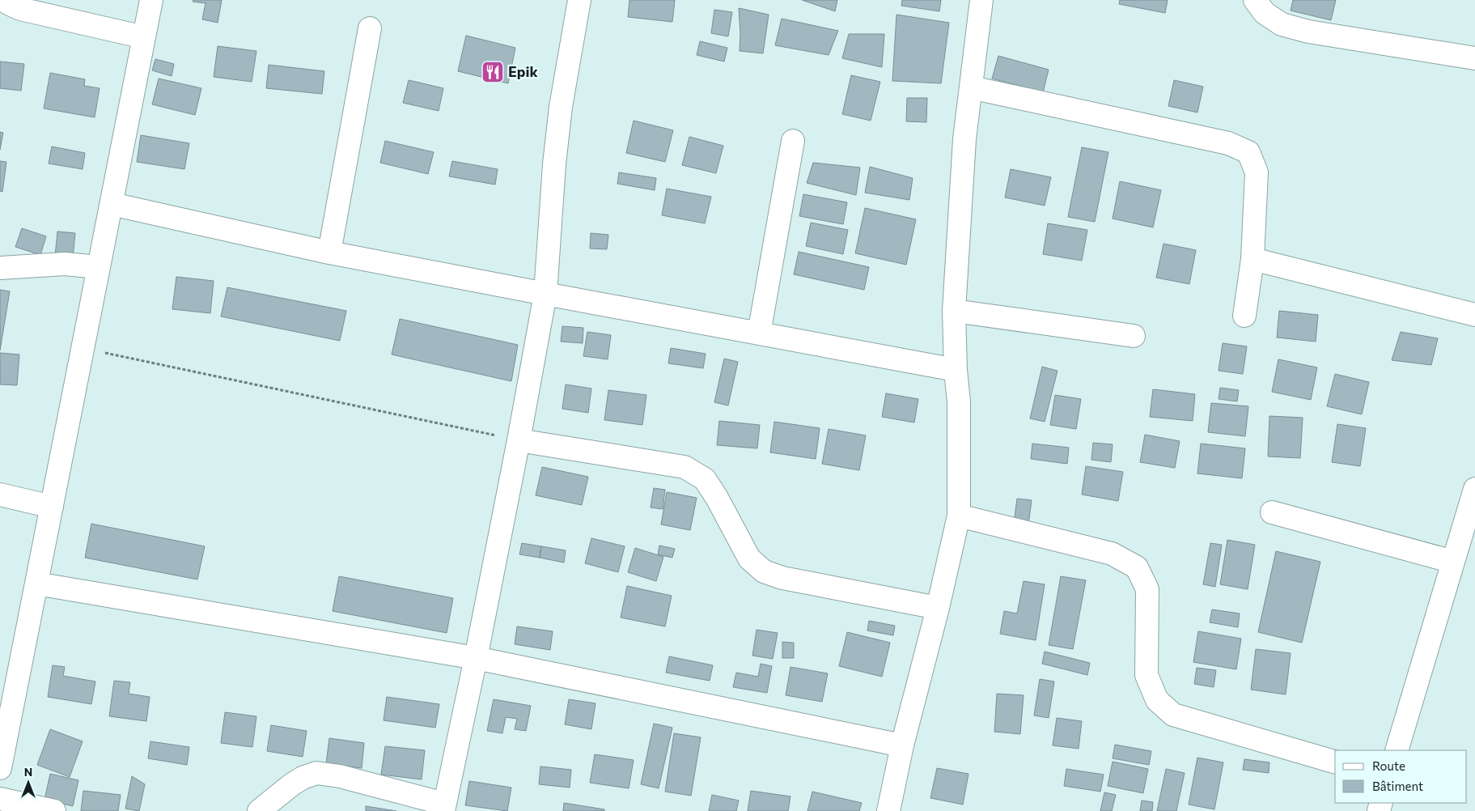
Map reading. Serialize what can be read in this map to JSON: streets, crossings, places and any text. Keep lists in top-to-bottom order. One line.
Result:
{"places":{"restaurant":["Epik"]},"legend":["Route","Bâtiment"],"north":"top"}
